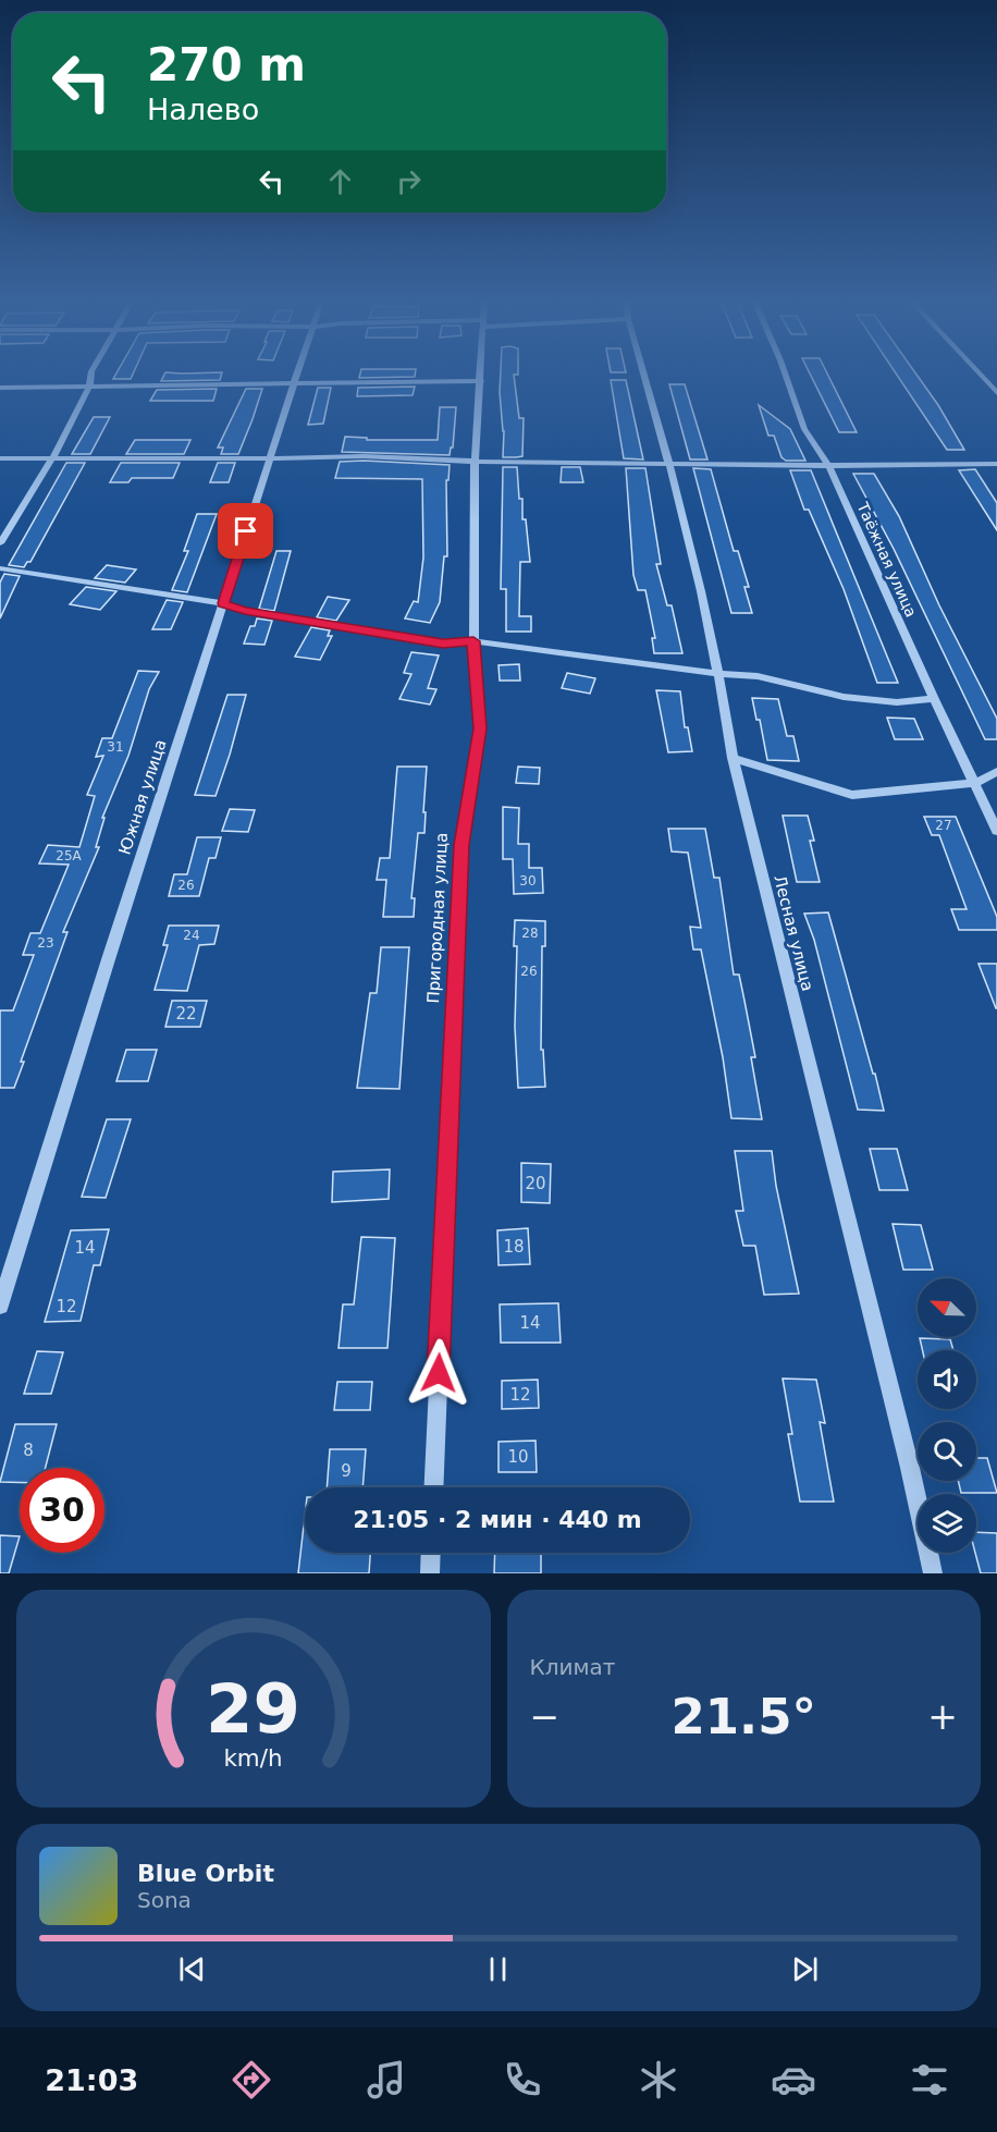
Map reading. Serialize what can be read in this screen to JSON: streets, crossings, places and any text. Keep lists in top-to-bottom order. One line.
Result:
{"streets":{"street":["Таёжная улица","Южная улица","Пригородная улица","Лесная улица"]},"house_numbers":["31","27","25А","30","26","28","24","23","26","22","20","18","14","12","14","12","8","10","9"],"north":"top left","page":{"turn":["270 m","Налево"],"limit":"30","trip":"21:05 · 2 мин · 440 m","tile":"Климат","heat":["−","21.5°","+"],"song":["Blue Orbit","Sona"],"tabs":"21:03","gauge":["29","km/h"]}}
